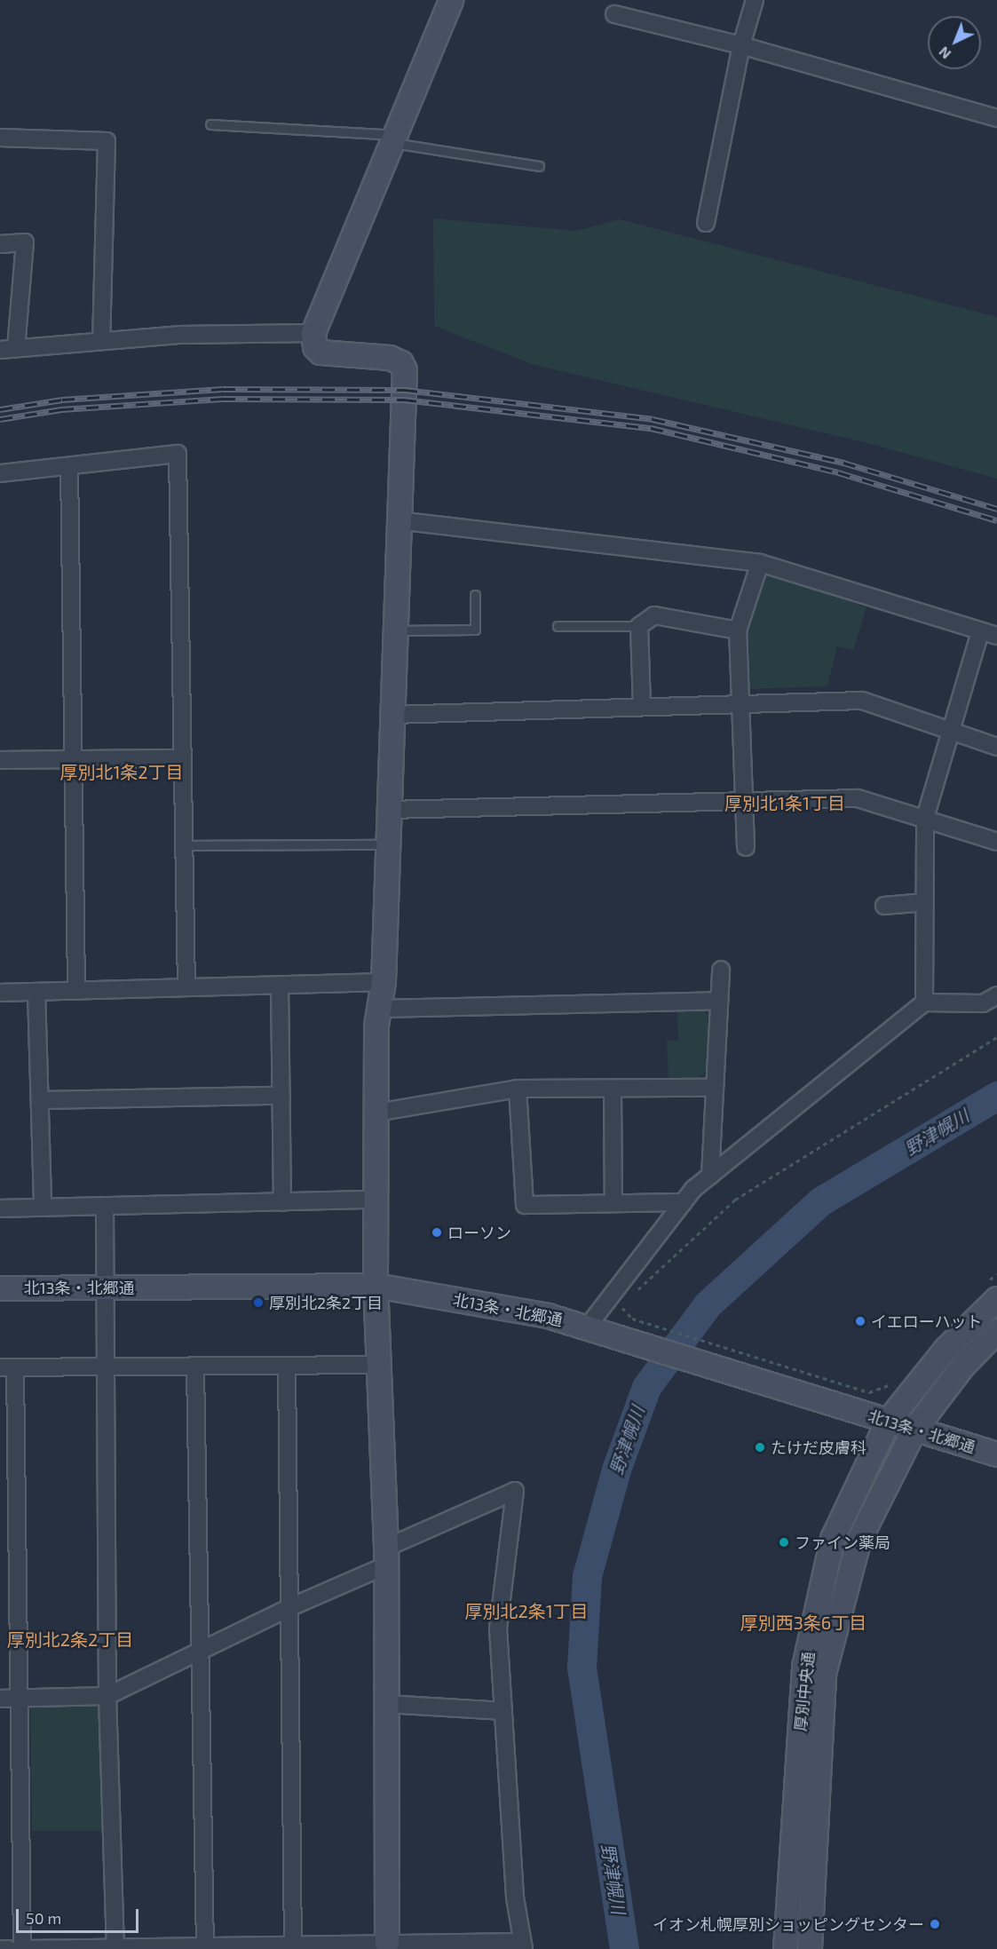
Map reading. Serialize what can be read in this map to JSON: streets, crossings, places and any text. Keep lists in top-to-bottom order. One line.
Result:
{"streets":{"street":["北13条・北郷通","厚別中央通"]},"crossings":[["北13条・北郷通","厚別中央通"]],"districts":["厚別北1条2丁目","厚別北1条1丁目","厚別北2条1丁目","厚別西3条6丁目","厚別北2条2丁目"],"water":["野津幌川"],"places":["ローソン","厚別北2条2丁目","イエローハット","たけだ皮膚科","ファイン薬局","イオン札幌厚別ショッピングセンター"],"scale_bar":"50 m","north":"bottom left"}
